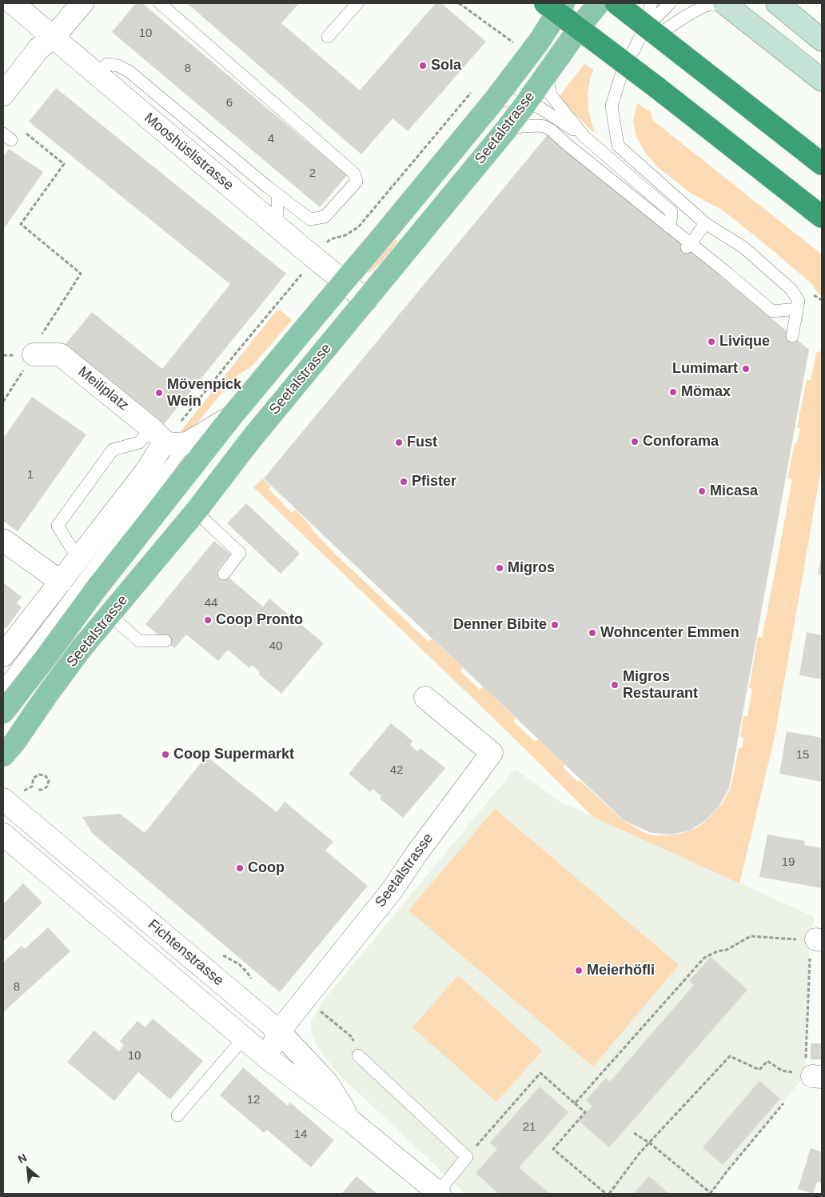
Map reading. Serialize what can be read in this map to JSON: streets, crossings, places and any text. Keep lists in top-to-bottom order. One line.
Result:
{"streets":{"main road":["Seetalstrasse"],"street":["Mooshüslistrasse","Meiliplatz","Fichtenstrasse"]},"crossings":[["Seetalstrasse","Mooshüslistrasse"],["Seetalstrasse","Fichtenstrasse"]],"places":["Sola","Livique","Lumimart","Mömax","Mövenpick Wein","Conforama","Fust","Pfister","Micasa","Migros","Coop Pronto","Denner Bibite","Wohncenter Emmen","Migros Restaurant","Coop Supermarkt","Coop","Meierhöfli"],"house_numbers":["10","8","6","4","2","1","44","40","15","42","19","8","10","12","21","14"],"north":"top left"}
